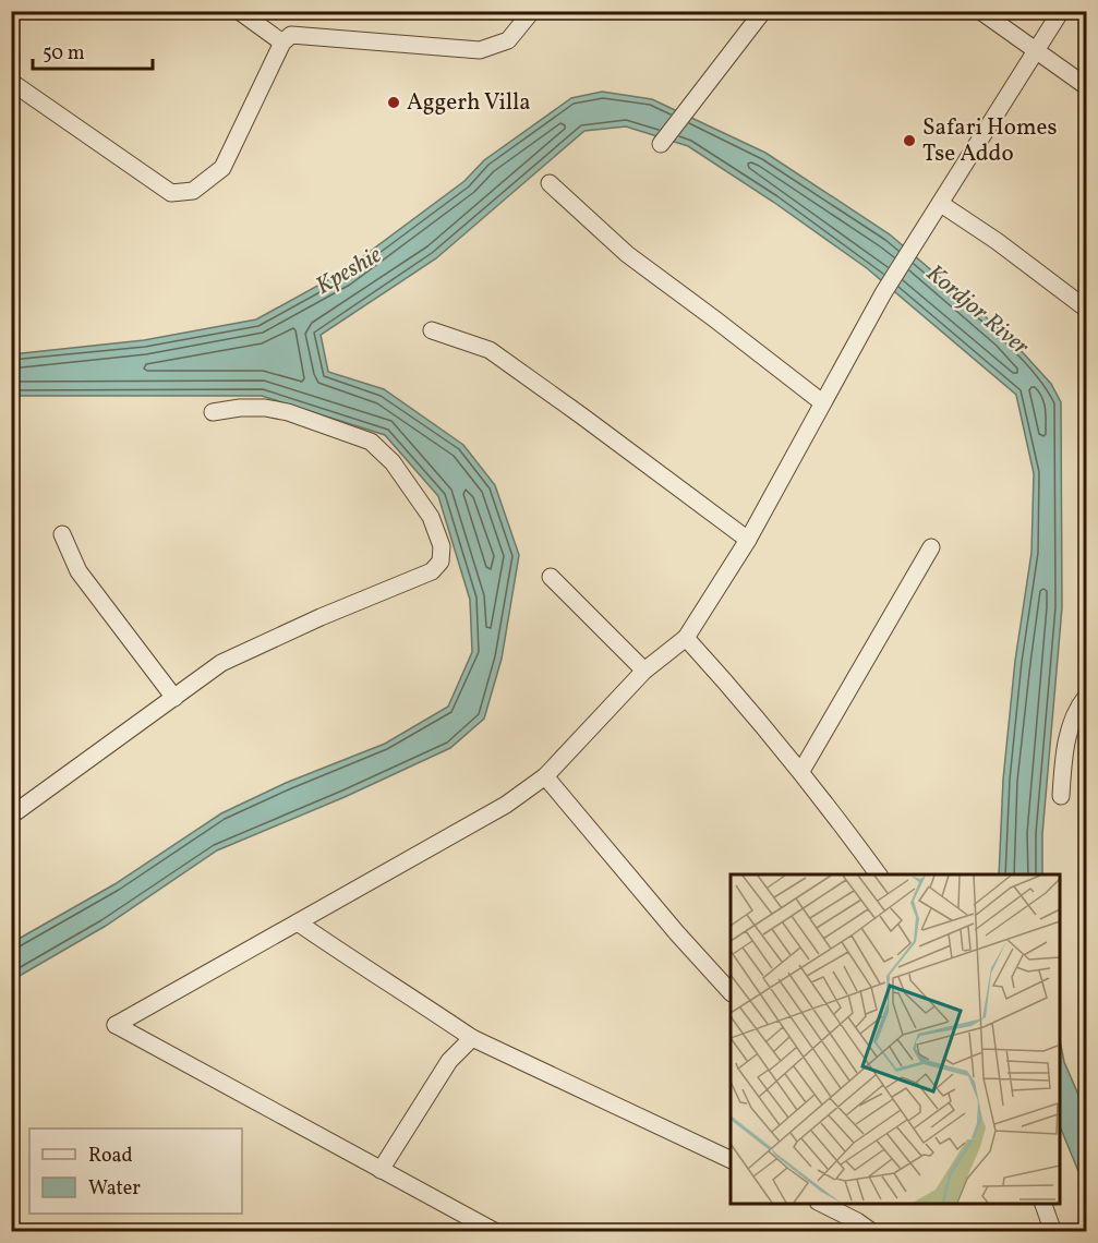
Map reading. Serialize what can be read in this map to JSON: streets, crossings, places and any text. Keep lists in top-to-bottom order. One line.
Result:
{"water":["Kpeshie","Kordjor River"],"places":["Aggerh Villa","Safari Homes Tse Addo"],"legend":["Road","Water"],"scale_bar":"50 m"}
